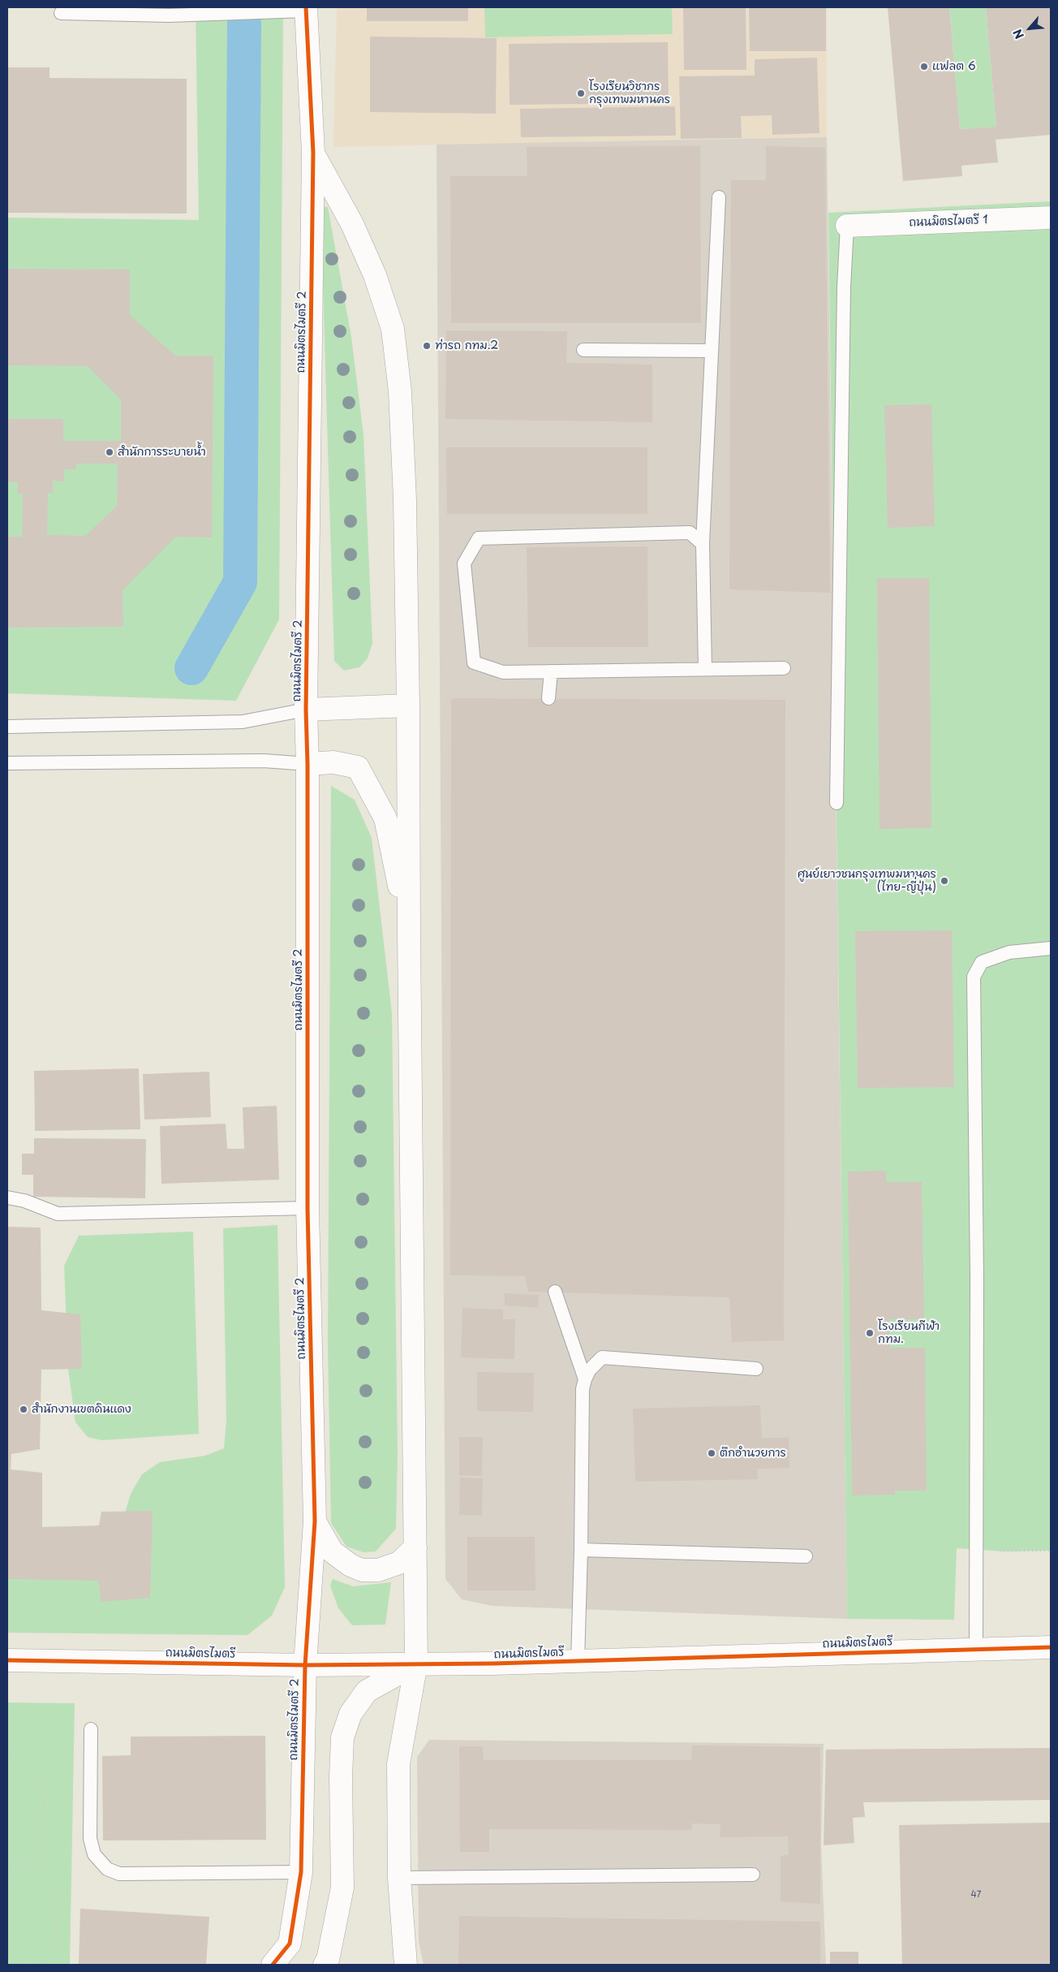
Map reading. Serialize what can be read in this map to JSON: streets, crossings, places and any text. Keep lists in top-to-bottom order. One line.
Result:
{"streets":{"street":["ถนนมิตรไมตรี 1","ถนนมิตรไมตรี 2","ถนนมิตรไมตรี"]},"crossings":[["ถนนมิตรไมตรี 2","ถนนมิตรไมตรี"]],"places":["แฟลต 6","โรงเรียนวิชากร กรุงเทพมหานคร","ท่ารถ กทม.2","สำนักการระบายน้ำ","ศูนย์เยาวชนกรุงเทพมหานคร (ไทย-ญี่ปุ่น)","โรงเรียนกีฬา กทม.","สำนักงานเขตดินแดง","ตึกอำนวยการ"],"house_numbers":["47"],"north":"bottom left"}
